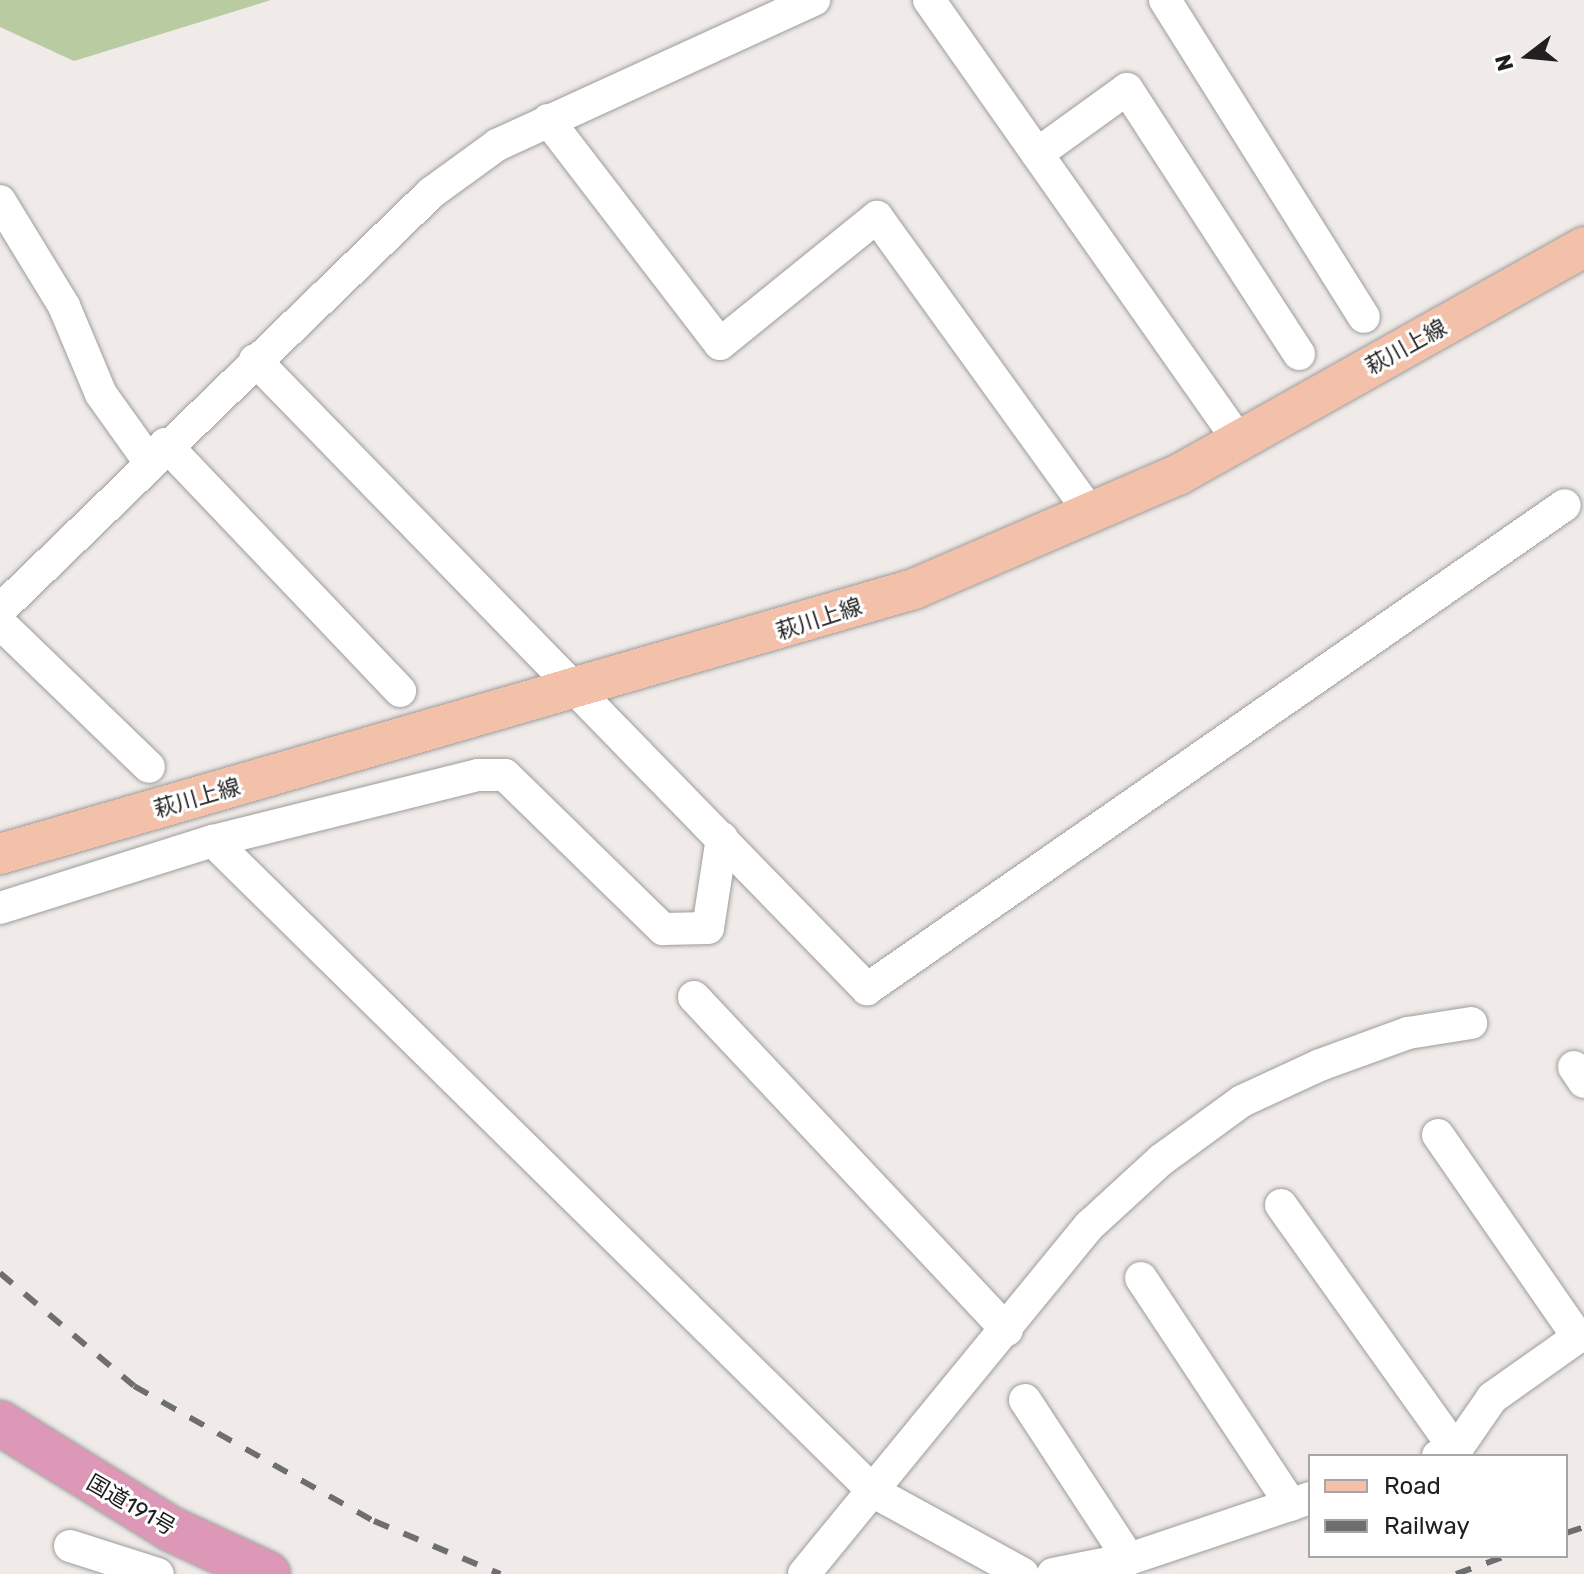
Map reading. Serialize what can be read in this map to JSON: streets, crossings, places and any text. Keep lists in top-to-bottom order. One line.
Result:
{"streets":{"highway":["国道191号"],"main road":["萩川上線"]},"legend":["Road","Railway"],"north":"left"}
